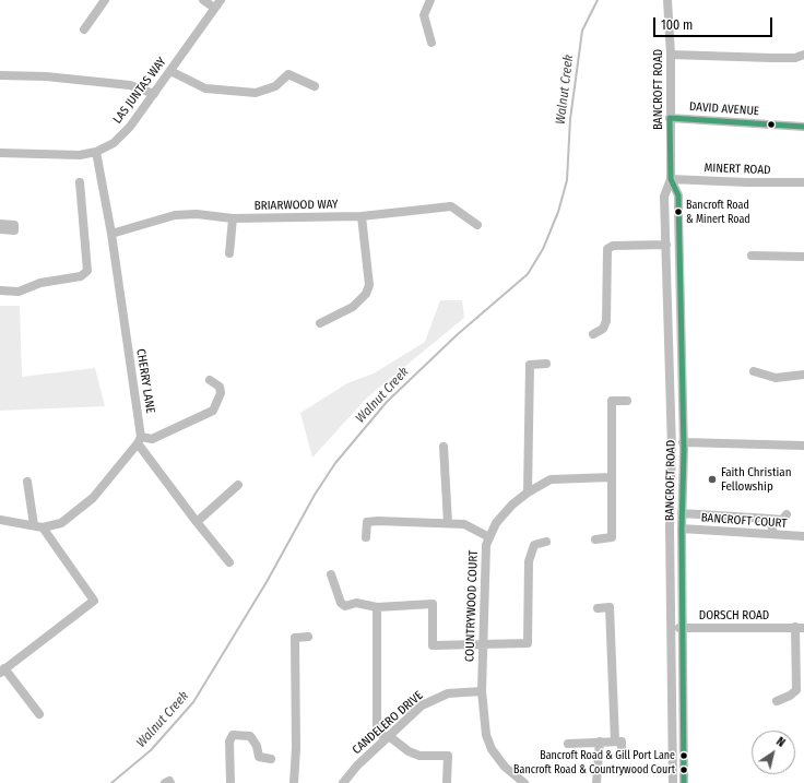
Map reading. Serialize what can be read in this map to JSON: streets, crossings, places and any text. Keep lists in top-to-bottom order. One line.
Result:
{"streets":{"street":["BANCROFT ROAD","LAS JUNTAS WAY","DAVID AVENUE","MINERT ROAD","BRIARWOOD WAY","CHERRY LANE","BANCROFT COURT","COUNTRYWOOD COURT","DORSCH ROAD","CANDELERO DRIVE"]},"crossings":[["BANCROFT ROAD","DAVID AVENUE"],["BANCROFT ROAD","MINERT ROAD"],["BANCROFT ROAD","BANCROFT COURT"],["BANCROFT ROAD","DORSCH ROAD"],["LAS JUNTAS WAY","CHERRY LANE"],["BRIARWOOD WAY","CHERRY LANE"],["COUNTRYWOOD COURT","CANDELERO DRIVE"]],"water":["Walnut Creek"],"places":["Bancroft Road & Minert Road","Faith Christian Fellowship","Bancroft Road & Gill Port Lane","Bancroft Road & Countrywood Court"],"scale_bar":"100 m","north":"top right"}
